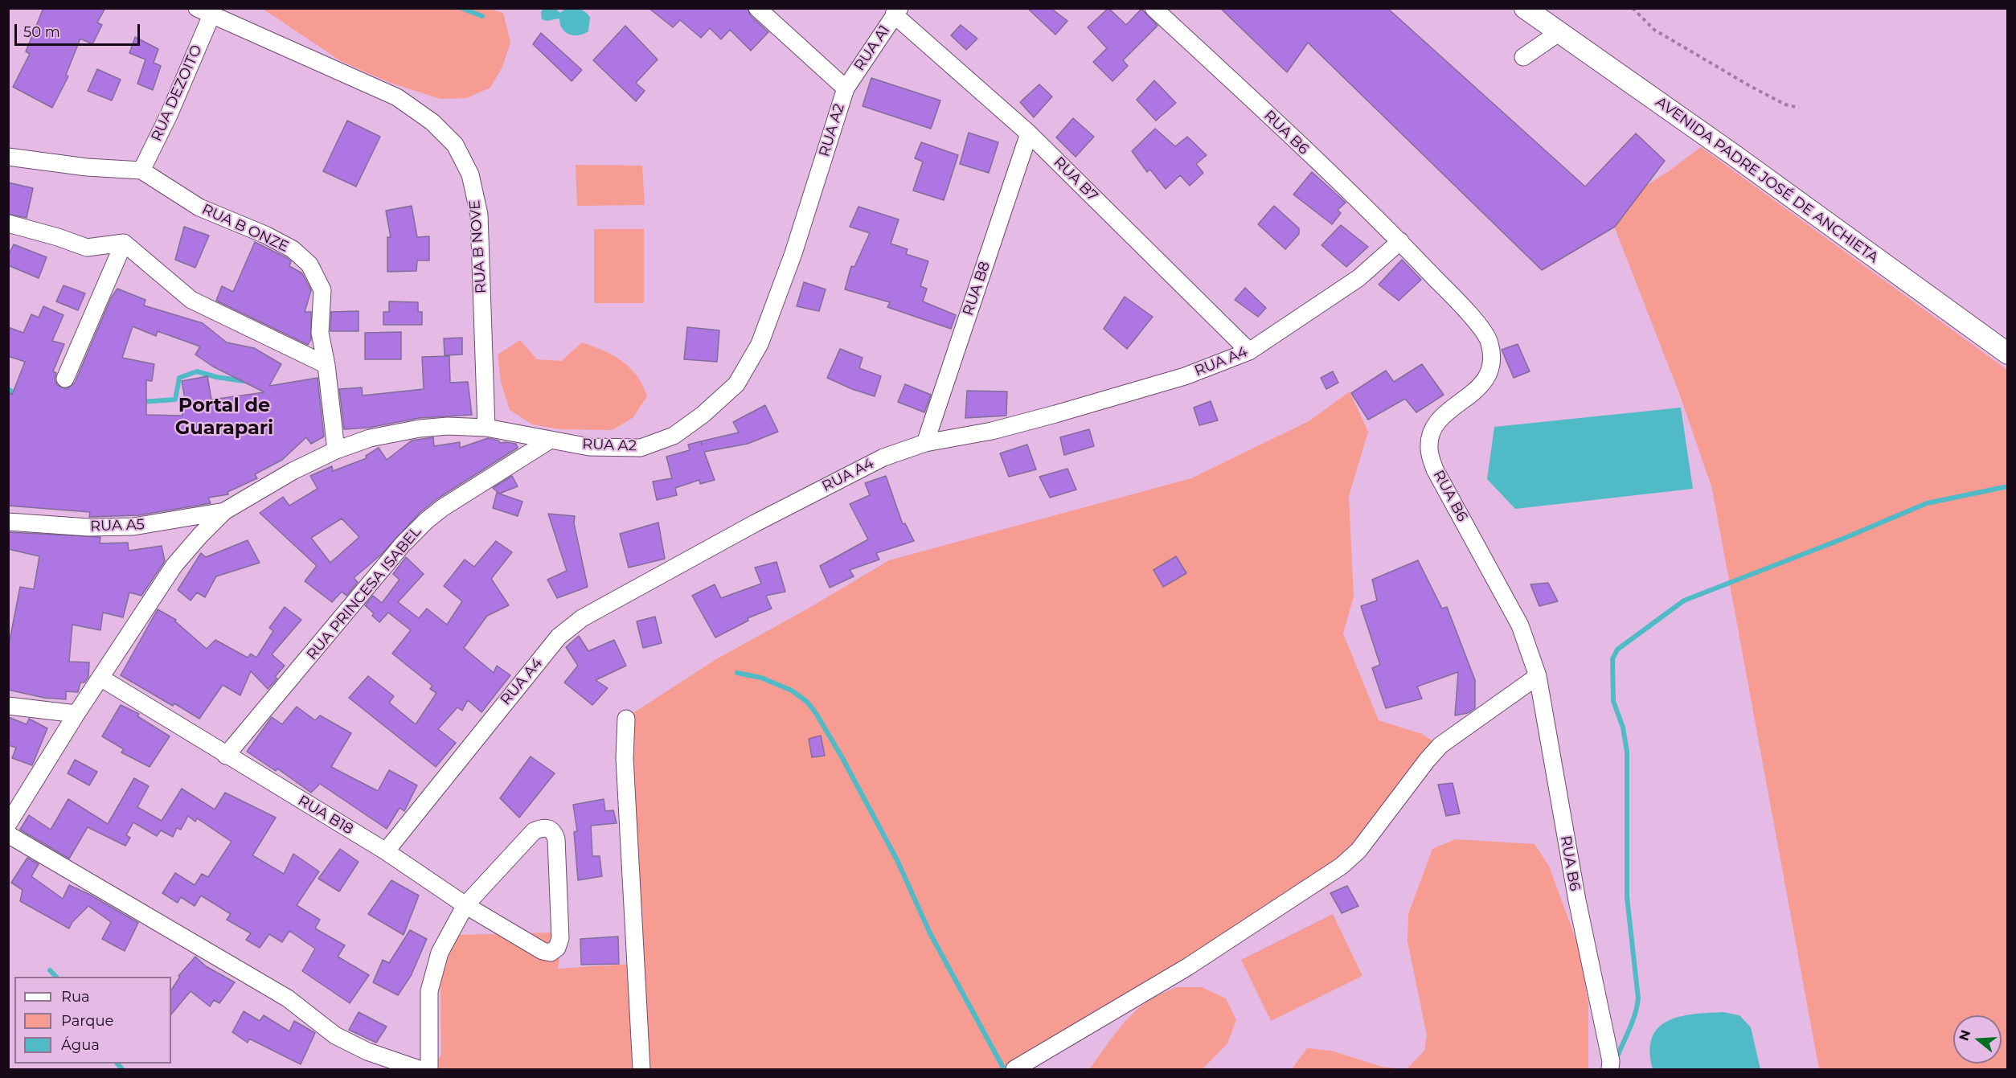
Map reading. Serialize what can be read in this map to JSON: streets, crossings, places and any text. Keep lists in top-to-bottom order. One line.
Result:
{"streets":{"main road":["AVENIDA PADRE JOSÉ DE ANCHIETA"],"street":["RUA A1","RUA DEZOITO","RUA A2","RUA B6","RUA B7","RUA B ONZE","RUA B NOVE","RUA B8","RUA A4","RUA A5","RUA PRINCESA ISABEL","RUA B18"]},"crossings":[["RUA A1","RUA A2"],["RUA A1","RUA B7"],["RUA DEZOITO","RUA B ONZE"],["RUA DEZOITO","RUA B NOVE"],["RUA A2","RUA B ONZE"],["RUA A2","RUA B NOVE"],["RUA A2","RUA A5"],["RUA A2","RUA PRINCESA ISABEL"],["RUA B6","RUA A4"],["RUA B7","RUA B8"],["RUA B7","RUA A4"],["RUA B8","RUA A4"],["RUA A4","RUA B18"],["RUA PRINCESA ISABEL","RUA B18"]],"districts":["Portal de Guarapari"],"legend":["Rua","Parque","Água"],"scale_bar":"50 m","north":"left"}
